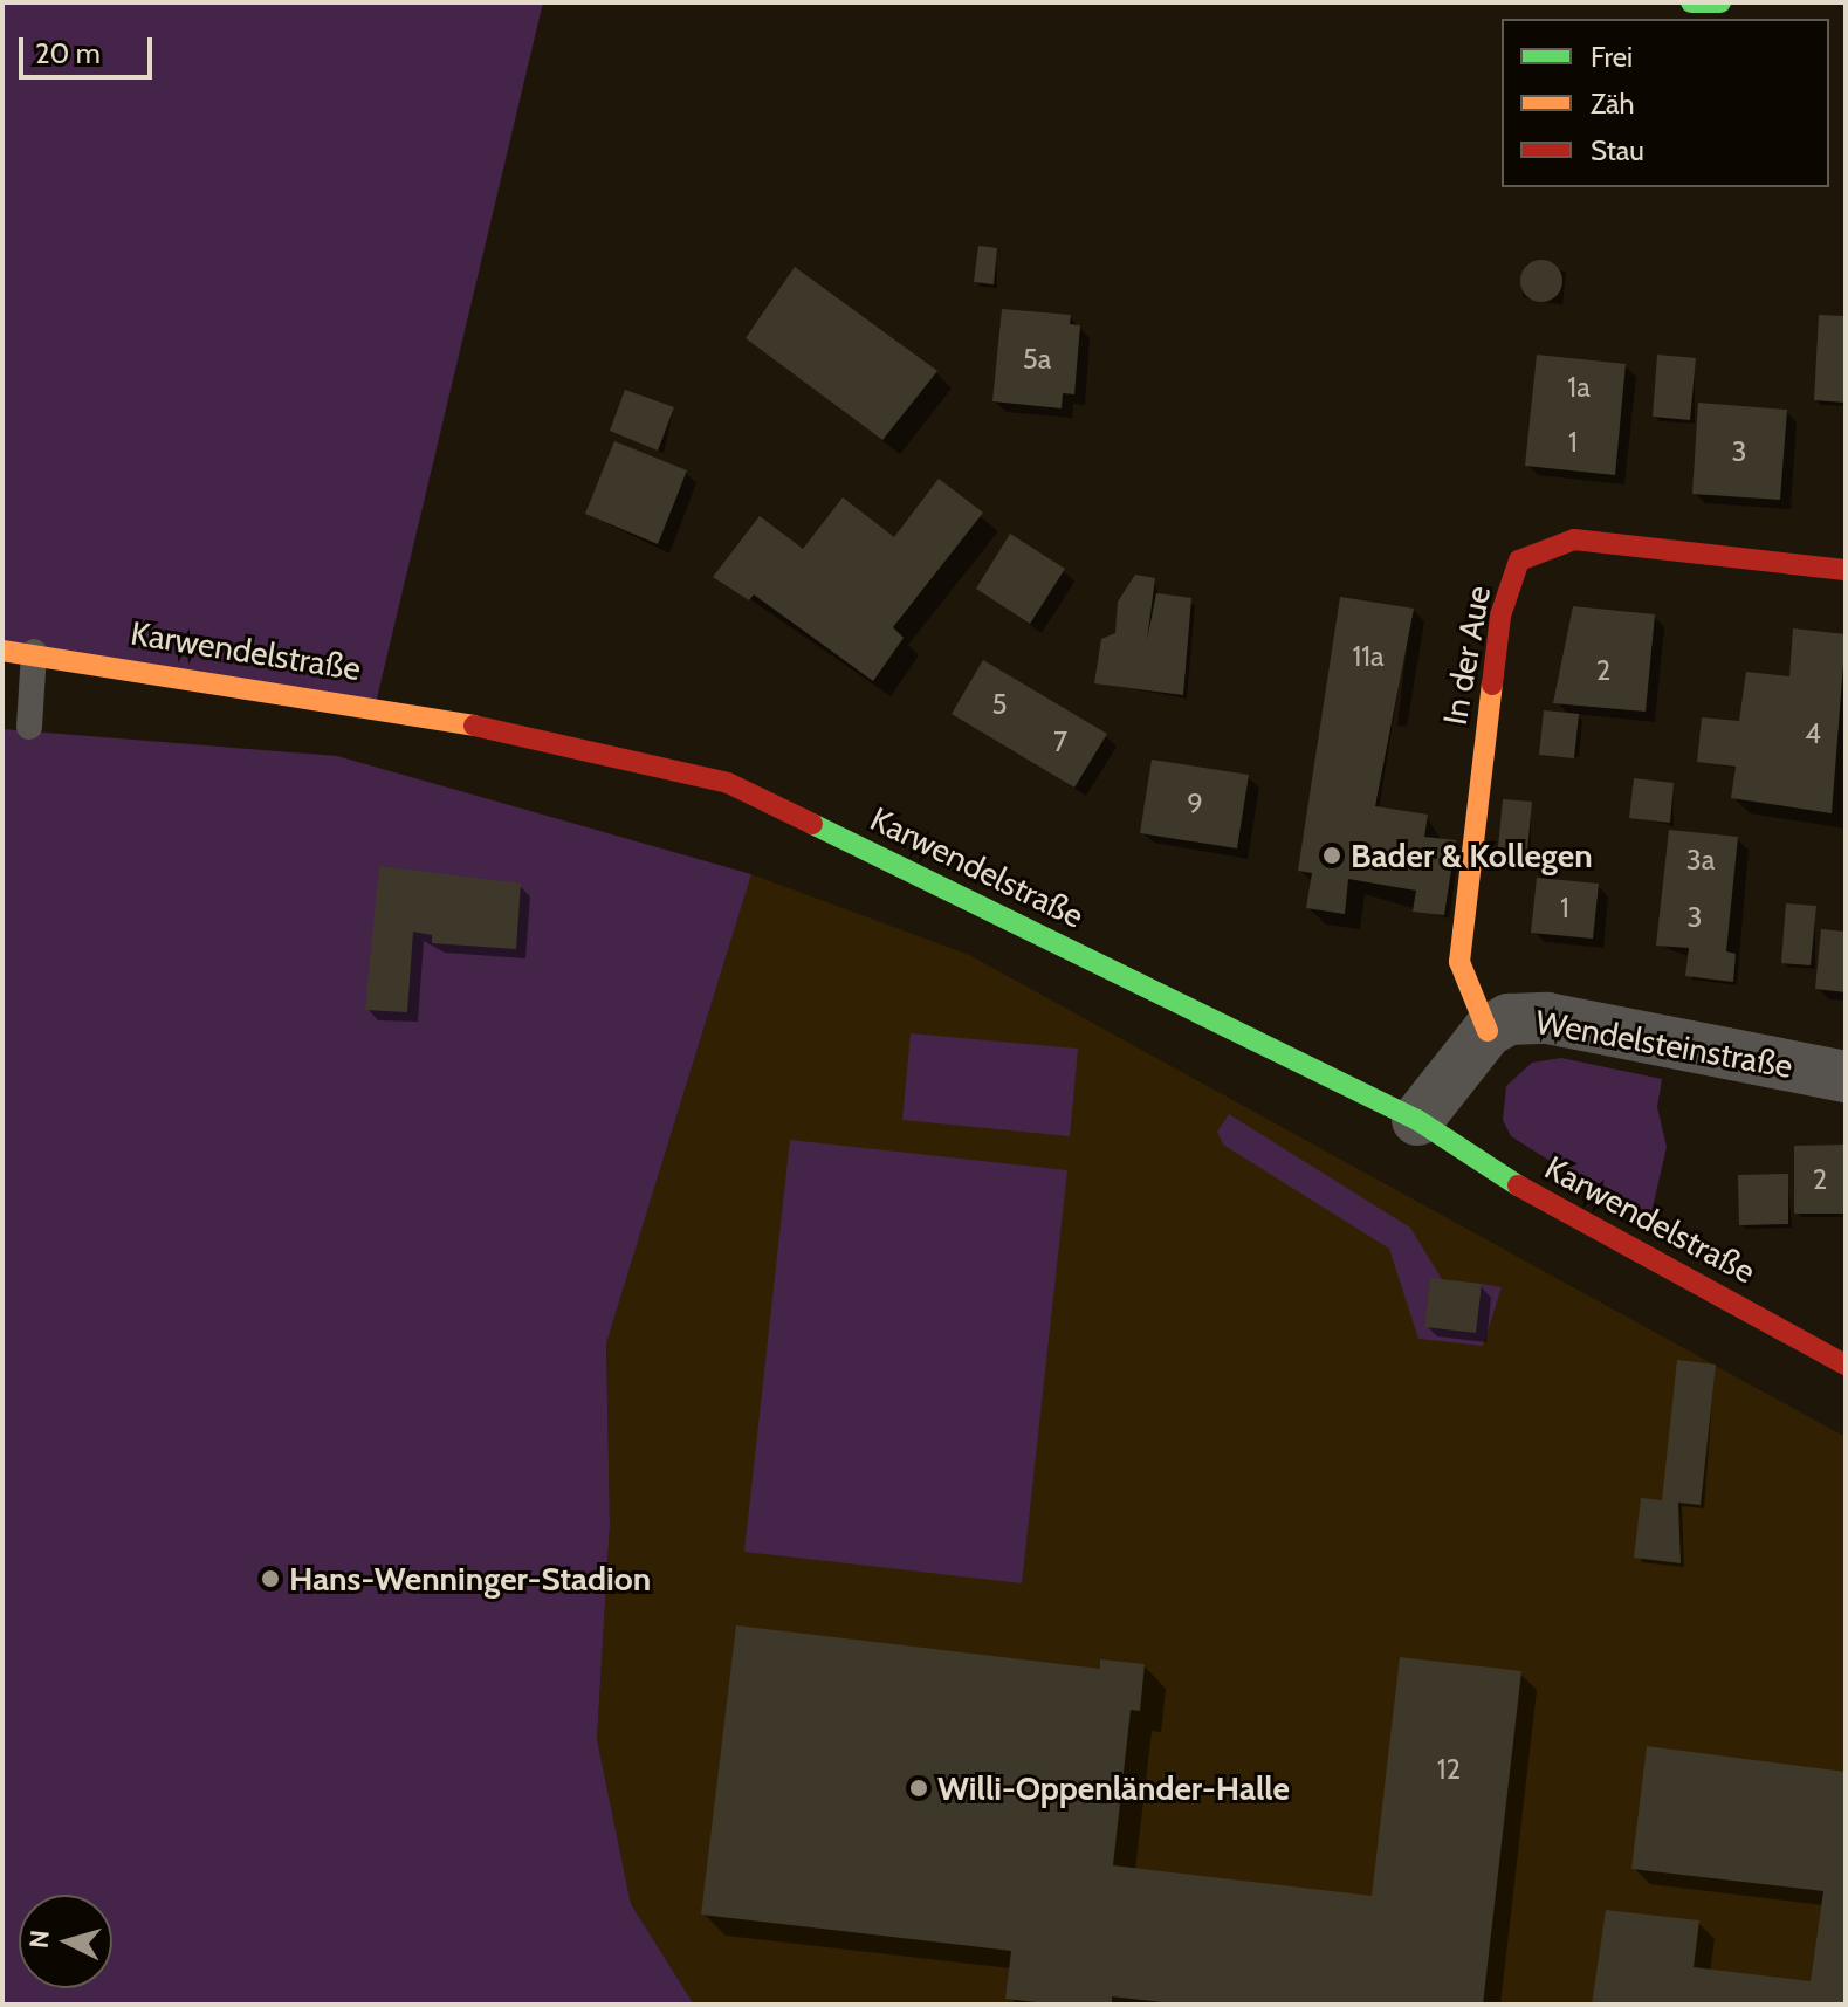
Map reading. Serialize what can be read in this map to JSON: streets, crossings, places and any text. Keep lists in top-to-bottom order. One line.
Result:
{"streets":{"street":["Karwendelstraße","In der Aue","Wendelsteinstraße"]},"crossings":[["Karwendelstraße","Wendelsteinstraße"],["In der Aue","Wendelsteinstraße"]],"places":["Bader & Kollegen","Hans-Wenninger-Stadion","Willi-Oppenländer-Halle"],"house_numbers":["5a","1a","1","3","11a","2","5","4","7","9","3a","1","3","2","12"],"legend":["Frei","Zäh","Stau"],"scale_bar":"20 m","north":"left"}
